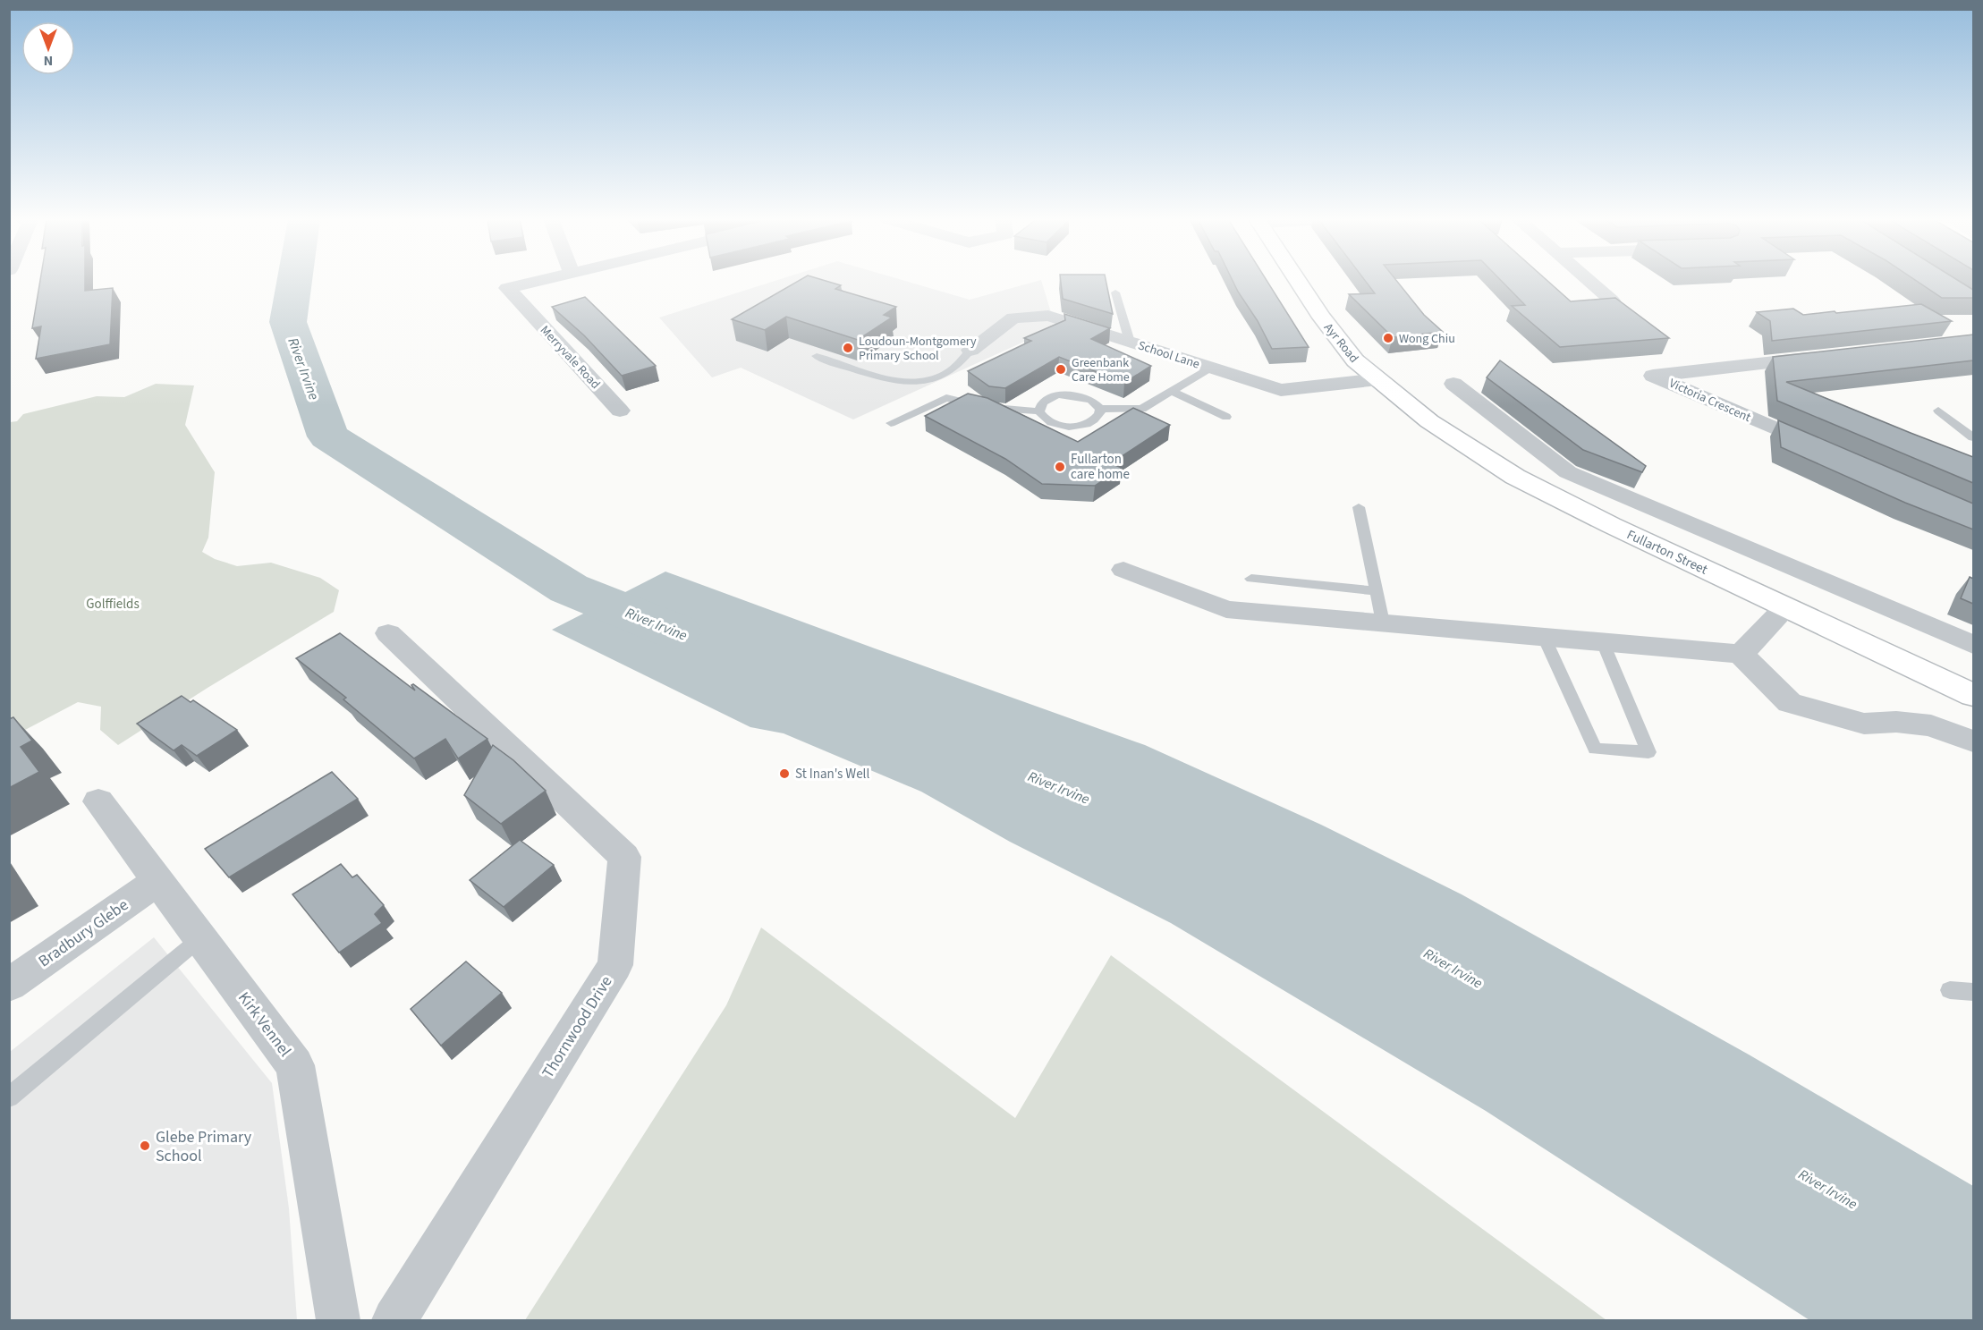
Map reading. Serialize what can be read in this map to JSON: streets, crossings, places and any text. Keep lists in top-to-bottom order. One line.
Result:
{"streets":{"main road":["Ayr Road","Fullarton Street"],"street":["School Lane","Merryvale Road","Victoria Crescent","Bradbury Glebe","Kirk Vennel","Thornwood Drive"]},"crossings":[["Ayr Road","School Lane"],["Ayr Road","Fullarton Street"],["School Lane","Fullarton Street"],["Bradbury Glebe","Kirk Vennel"]],"water":["River Irvine"],"parks":["Golffields"],"places":["Wong Chiu","Loudoun-Montgomery Primary School","Greenbank Care Home","Fullarton care home","St Inan's Well","Glebe Primary School"],"north":"bottom"}
